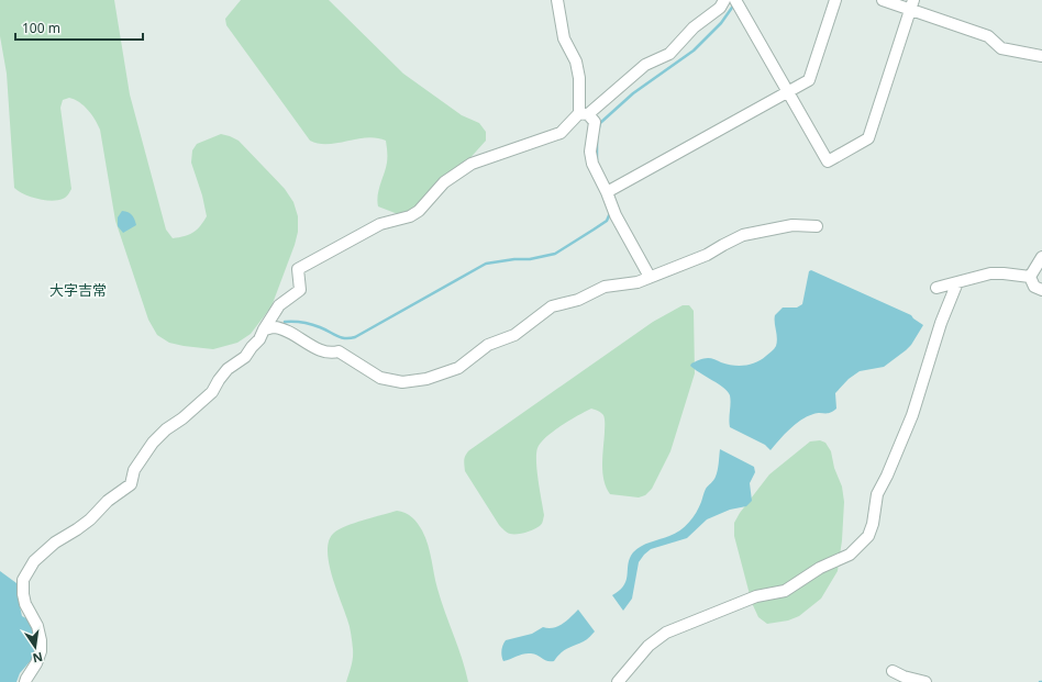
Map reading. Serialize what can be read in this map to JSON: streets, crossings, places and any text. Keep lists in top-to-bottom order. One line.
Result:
{"districts":["大字吉常"],"scale_bar":"100 m","north":"bottom"}
